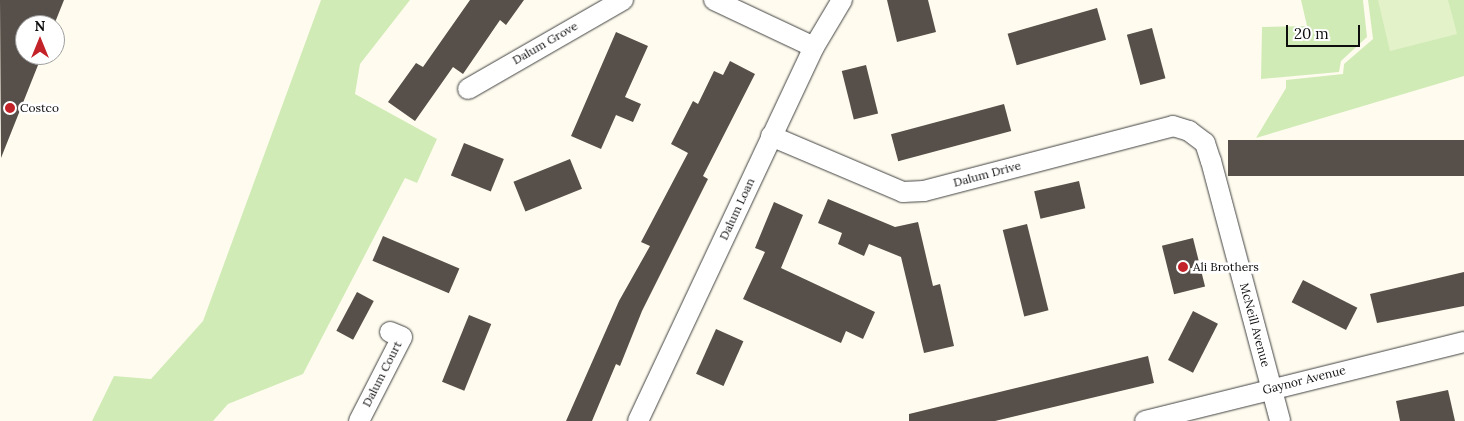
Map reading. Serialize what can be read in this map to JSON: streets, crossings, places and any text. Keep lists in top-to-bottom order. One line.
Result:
{"streets":{"street":["Dalum Grove","Dalum Drive","Dalum Loan","McNeill Avenue","Dalum Court","Gaynor Avenue"]},"crossings":[["Dalum Drive","Dalum Loan"],["Dalum Drive","McNeill Avenue"],["McNeill Avenue","Gaynor Avenue"]],"places":["Costco","Ali Brothers"],"scale_bar":"20 m","north":"top"}
